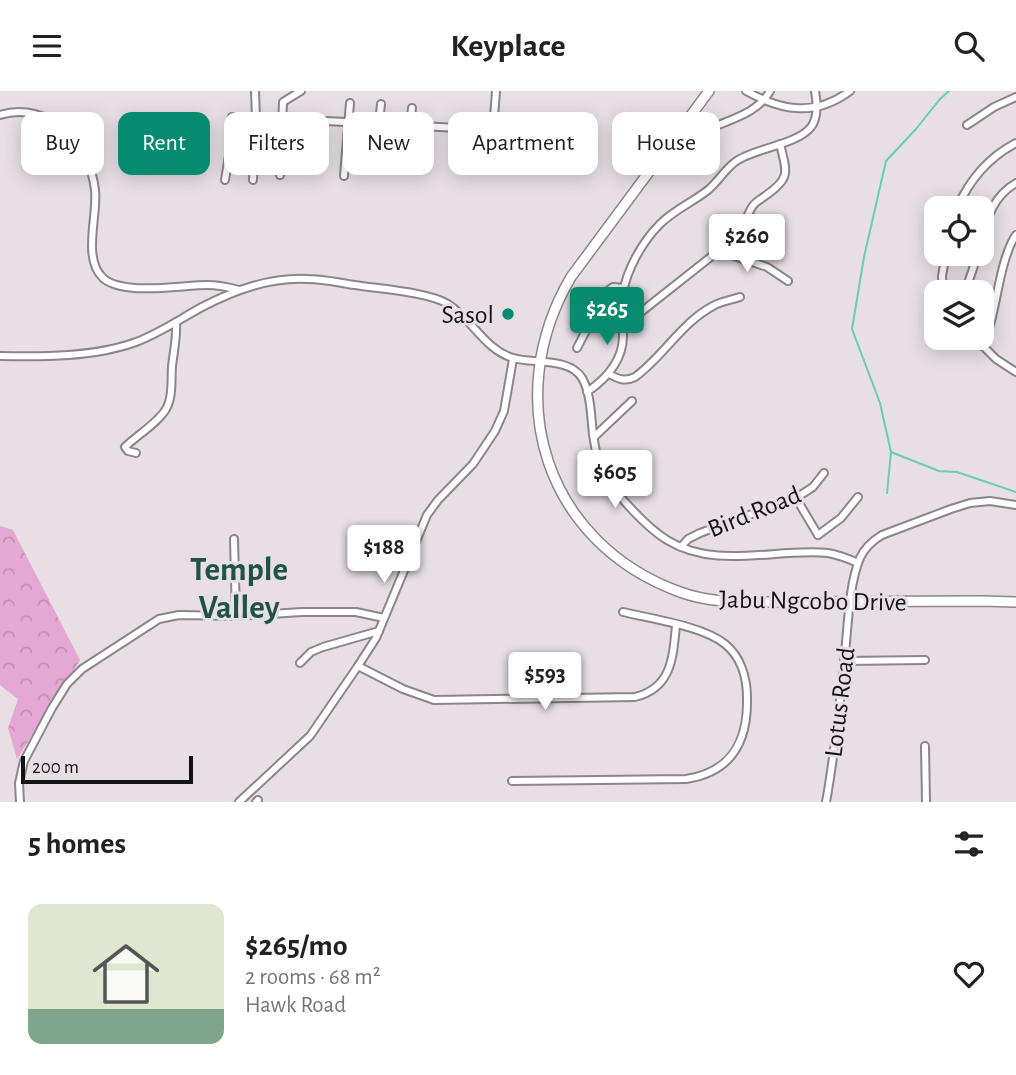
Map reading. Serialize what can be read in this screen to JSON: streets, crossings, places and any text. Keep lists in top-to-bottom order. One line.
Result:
{"streets":{"main road":["Jabu Ngcobo Drive"],"street":["Bird Road","Lotus Road"]},"crossings":[["Jabu Ngcobo Drive","Lotus Road"]],"districts":["Temple Valley"],"places":["Sasol"],"scale_bar":"200 m","page":{"header":"Keyplace","chip":["Buy","Rent","Filters","New","Apartment","House"],"price":["$260","$265","$605","$188","$593"],"scale":"200 m","heading":"5 homes","list":[{"name":"$265/mo","note":"2 rooms · 68 m² · Hawk Road"}]}}
